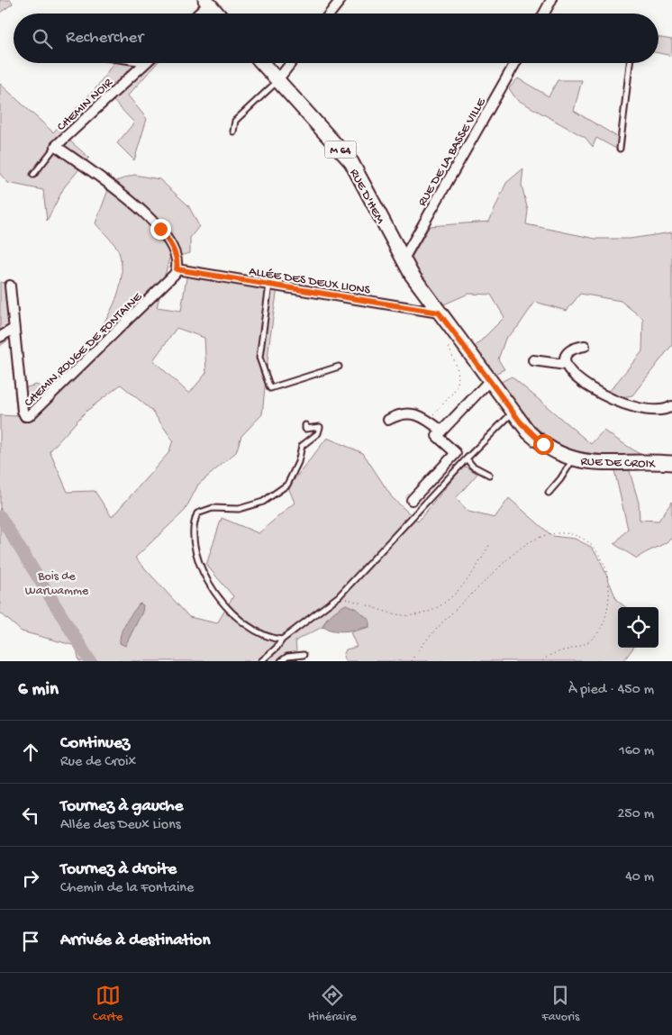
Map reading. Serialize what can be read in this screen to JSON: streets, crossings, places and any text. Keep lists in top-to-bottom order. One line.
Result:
{"streets":{"main road":["M 64","RUE D'HEM","RUE DE CROIX"],"street":["CHEMIN NOIR","RUE DE LA BASSE VILLE","ALLÉE DES DEUX LIONS","CHEMIN ROUGE DE FONTAINE"]},"crossings":[["RUE DE LA BASSE VILLE","RUE D'HEM"],["RUE DE LA BASSE VILLE","RUE DE CROIX"],["RUE D'HEM","RUE DE CROIX"],["ALLÉE DES DEUX LIONS","CHEMIN ROUGE DE FONTAINE"],["ALLÉE DES DEUX LIONS","RUE DE CROIX"]],"parks":["Bois de Warwamme"],"page":{"search":"Rechercher","heading":["6 min","À pied · 450 m"],"list":[["Continuez","Rue de Croix","160 m"],["Tournez à gauche","Allée des Deux Lions","250 m"],["Tournez à droite","Chemin de la Fontaine","40 m"],"Arrivée à destination"],"nav":["Carte","Itinéraire","Favoris"]}}
